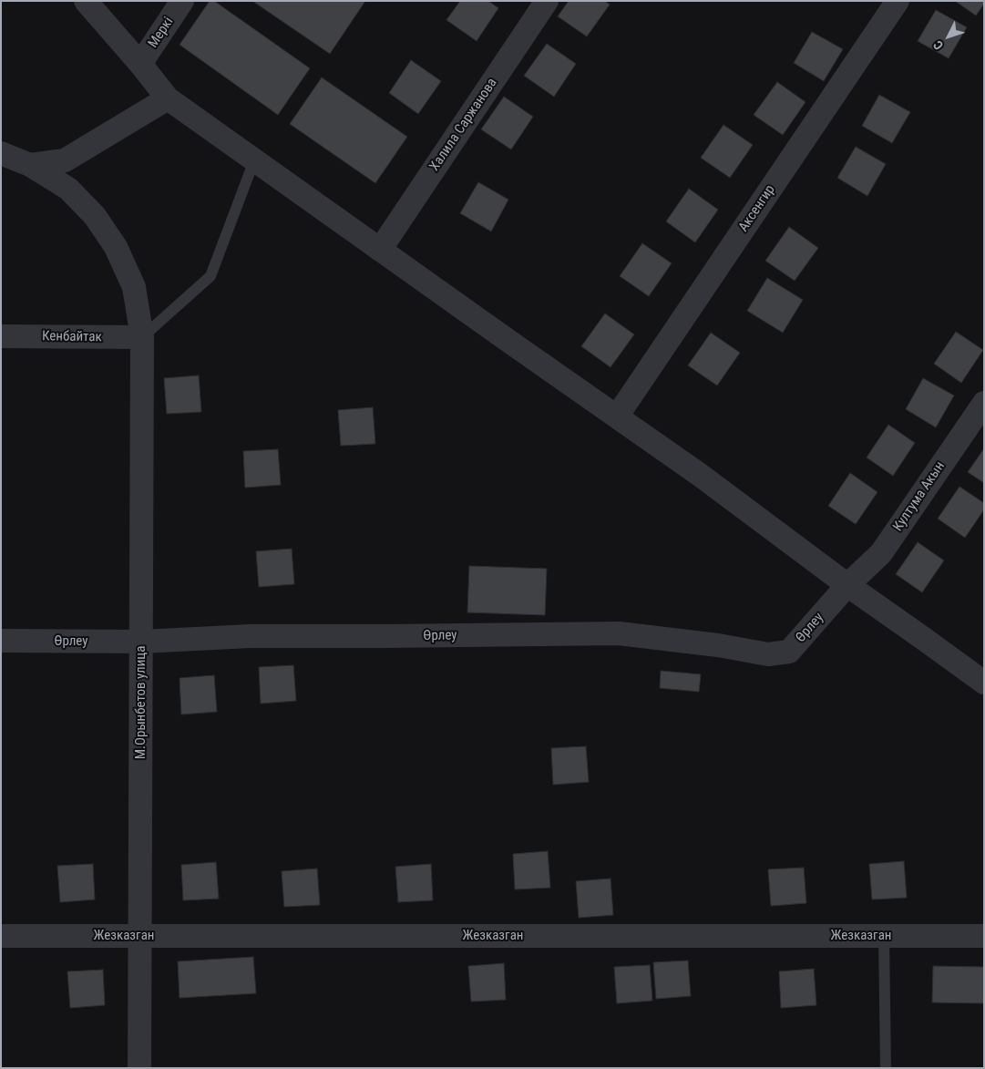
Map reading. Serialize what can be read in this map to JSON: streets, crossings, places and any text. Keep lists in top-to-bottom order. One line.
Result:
{"streets":{"street":["Меркі","Халила Саржанова","Аксенгир","Кенбайтак","Култума Акын","Өрлеу","М.Орынбетов улица","Жезказган"]},"crossings":[["Кенбайтак","М.Орынбетов улица"],["Култума Акын","Өрлеу"],["Өрлеу","М.Орынбетов улица"],["М.Орынбетов улица","Жезказган"]],"north":"bottom left"}
